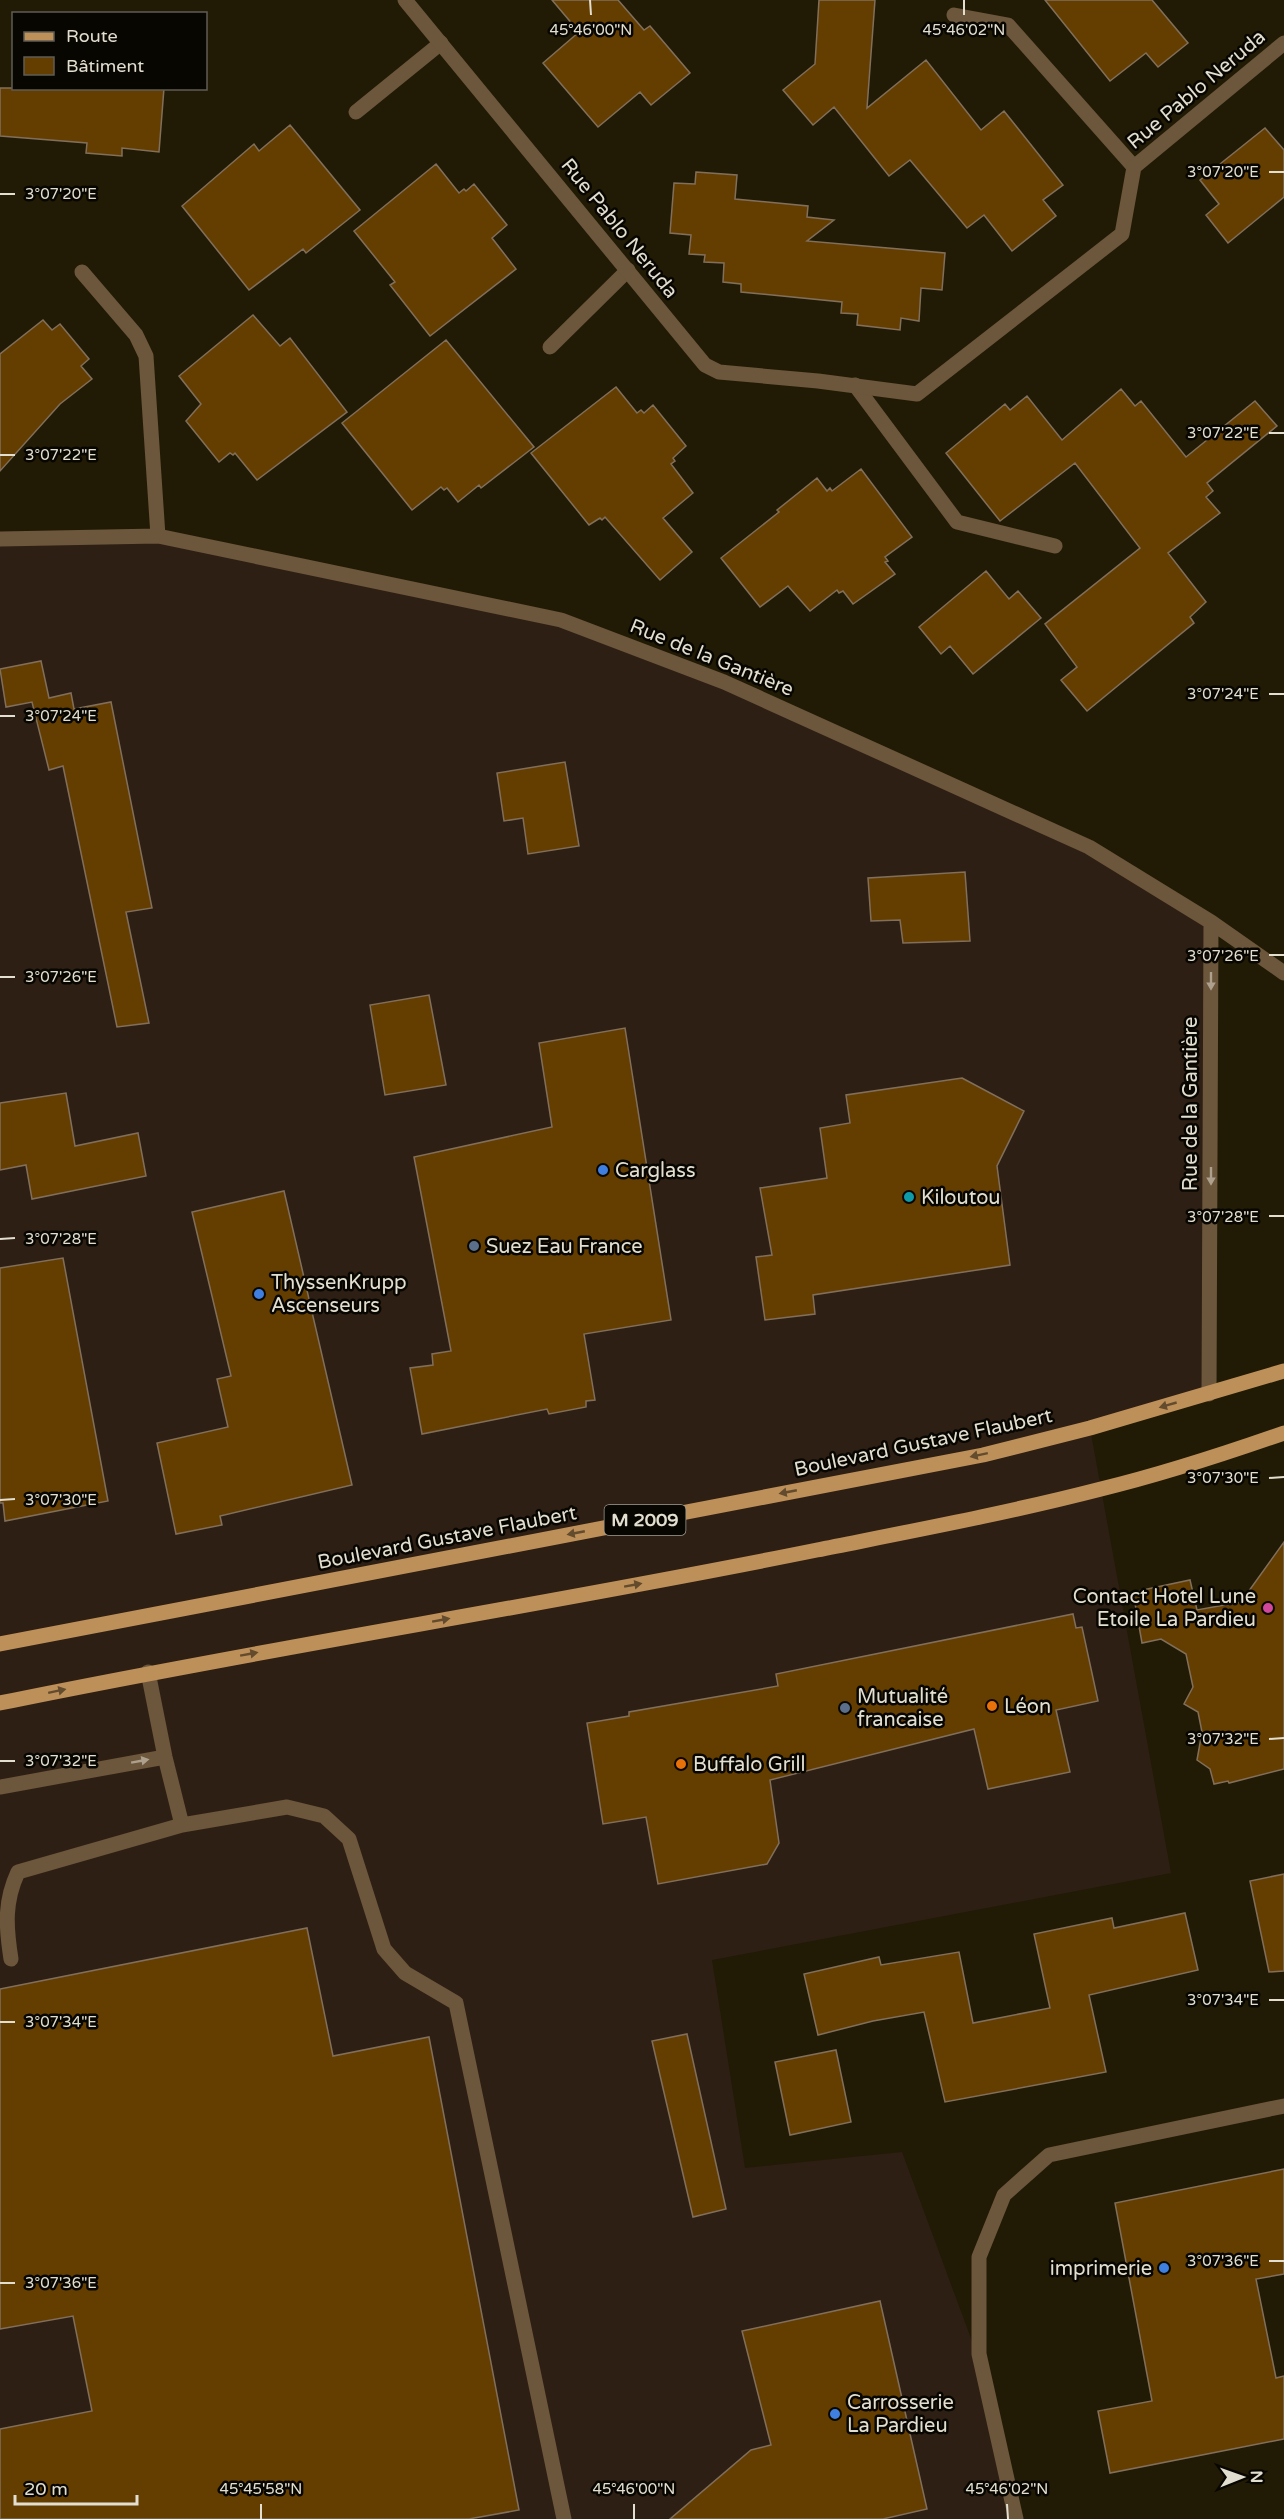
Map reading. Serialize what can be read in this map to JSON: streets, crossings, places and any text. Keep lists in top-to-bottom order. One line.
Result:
{"streets":{"main road":["Boulevard Gustave Flaubert","M 2009"],"street":["Rue Pablo Neruda","Rue de la Gantière"]},"crossings":[["Rue de la Gantière","Boulevard Gustave Flaubert"]],"places":["Carglass","Kiloutou","Suez Eau France","ThyssenKrupp Ascenseurs","Contact Hotel Lune Etoile La Pardieu","Léon","Mutualité francaise","Buffalo Grill","imprimerie","Carrosserie La Pardieu"],"legend":["Route","Bâtiment"],"scale_bar":"20 m","north":"right","coordinates":["45°46'00\"N","45°46'02\"N","3°07'20\"E","3°07'22\"E","3°07'24\"E","3°07'26\"E","3°07'28\"E","3°07'30\"E","3°07'32\"E","3°07'34\"E","3°07'36\"E","45°45'58\"N"]}
